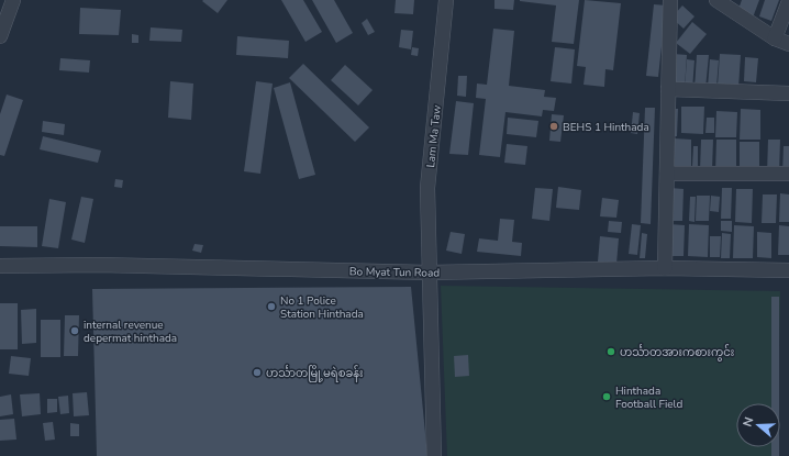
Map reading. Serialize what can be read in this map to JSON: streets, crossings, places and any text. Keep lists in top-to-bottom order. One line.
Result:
{"streets":{"street":["Lam Ma Taw","Bo Myat Tun Road"]},"crossings":[["Lam Ma Taw","Bo Myat Tun Road"]],"places":["BEHS 1 Hinthada","No 1 Police Station Hinthada","internal revenue depermat hinthada","ဟင်္သာတအားကစားကွင်း","ဟင်္သာတမြို့မရဲစခန်း","Hinthada Football Field"],"north":"left"}
